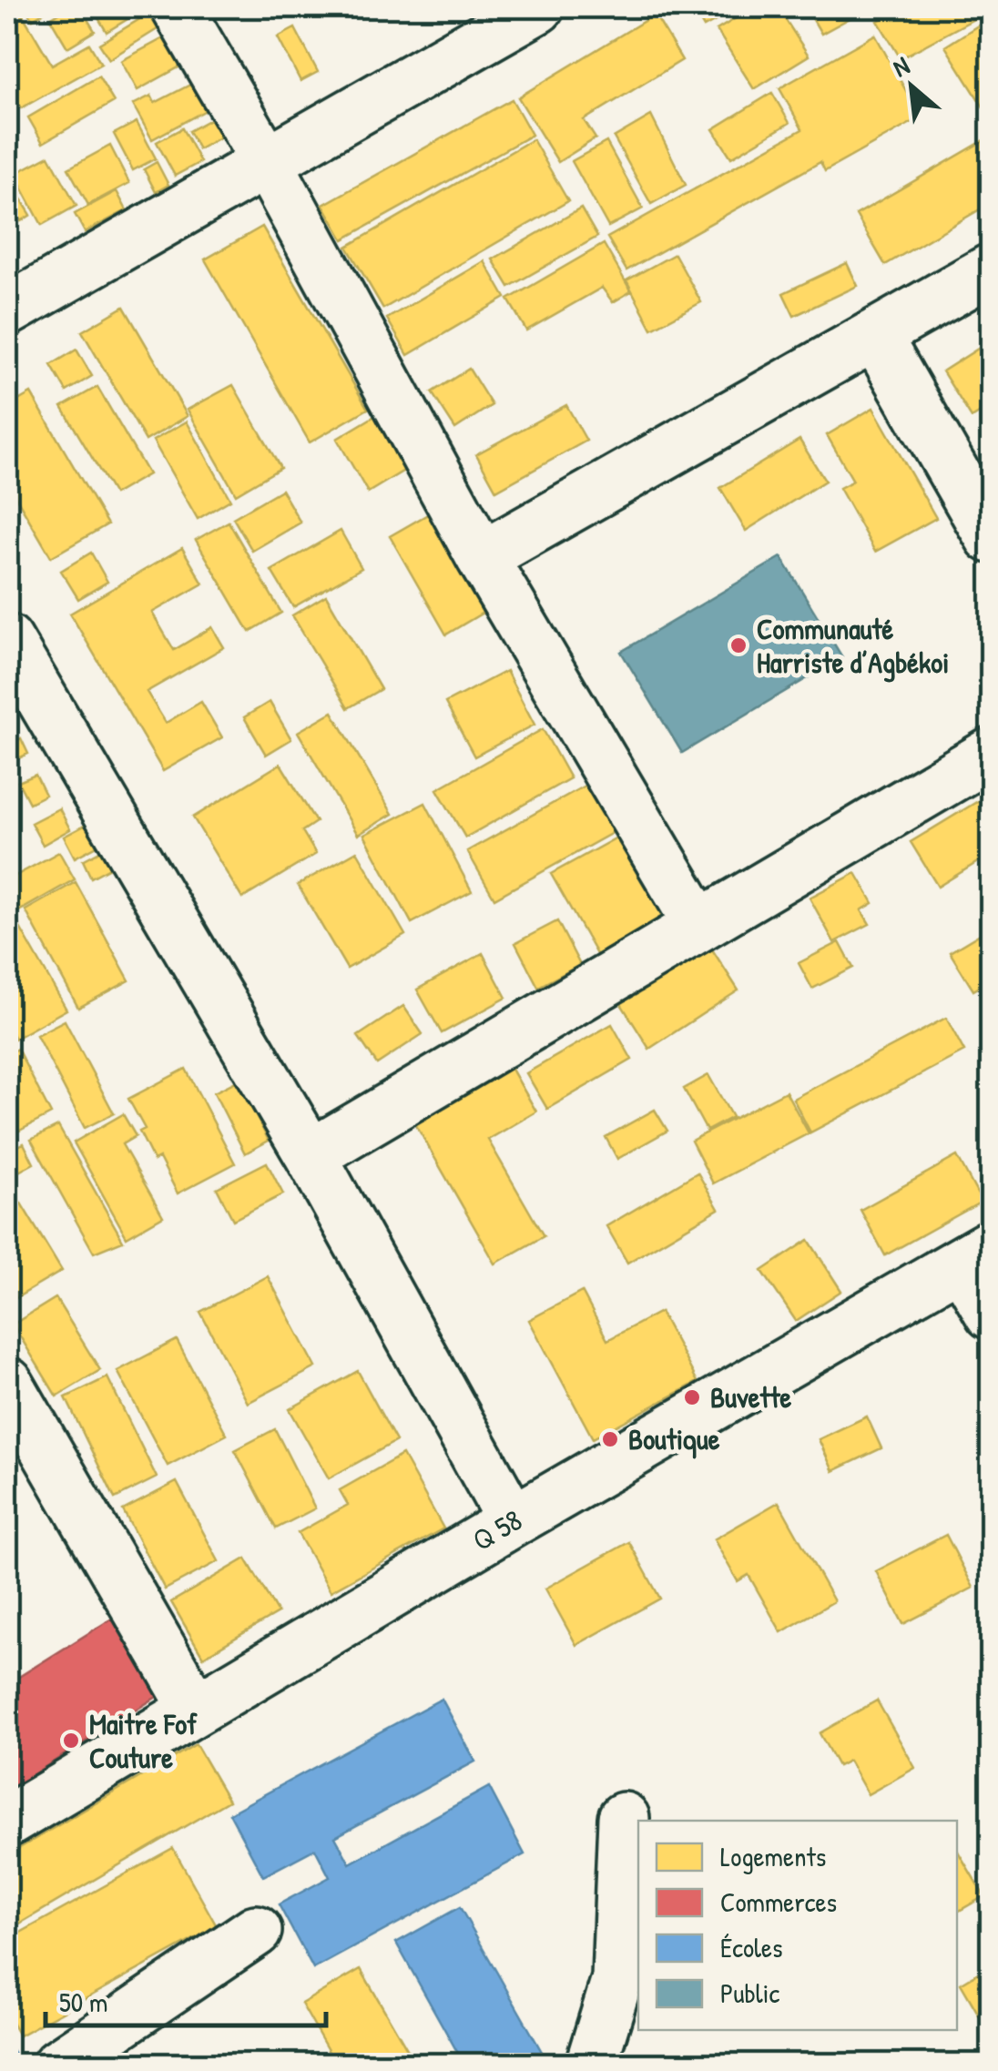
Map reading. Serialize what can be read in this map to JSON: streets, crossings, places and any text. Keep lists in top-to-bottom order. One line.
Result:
{"streets":{"street":["Q 58"]},"places":["Communauté Harriste d’Agbékoi","Buvette","Boutique","Maitre Fof Couture"],"legend":["Logements","Commerces","Écoles","Public"],"scale_bar":"50 m","north":"top left"}
